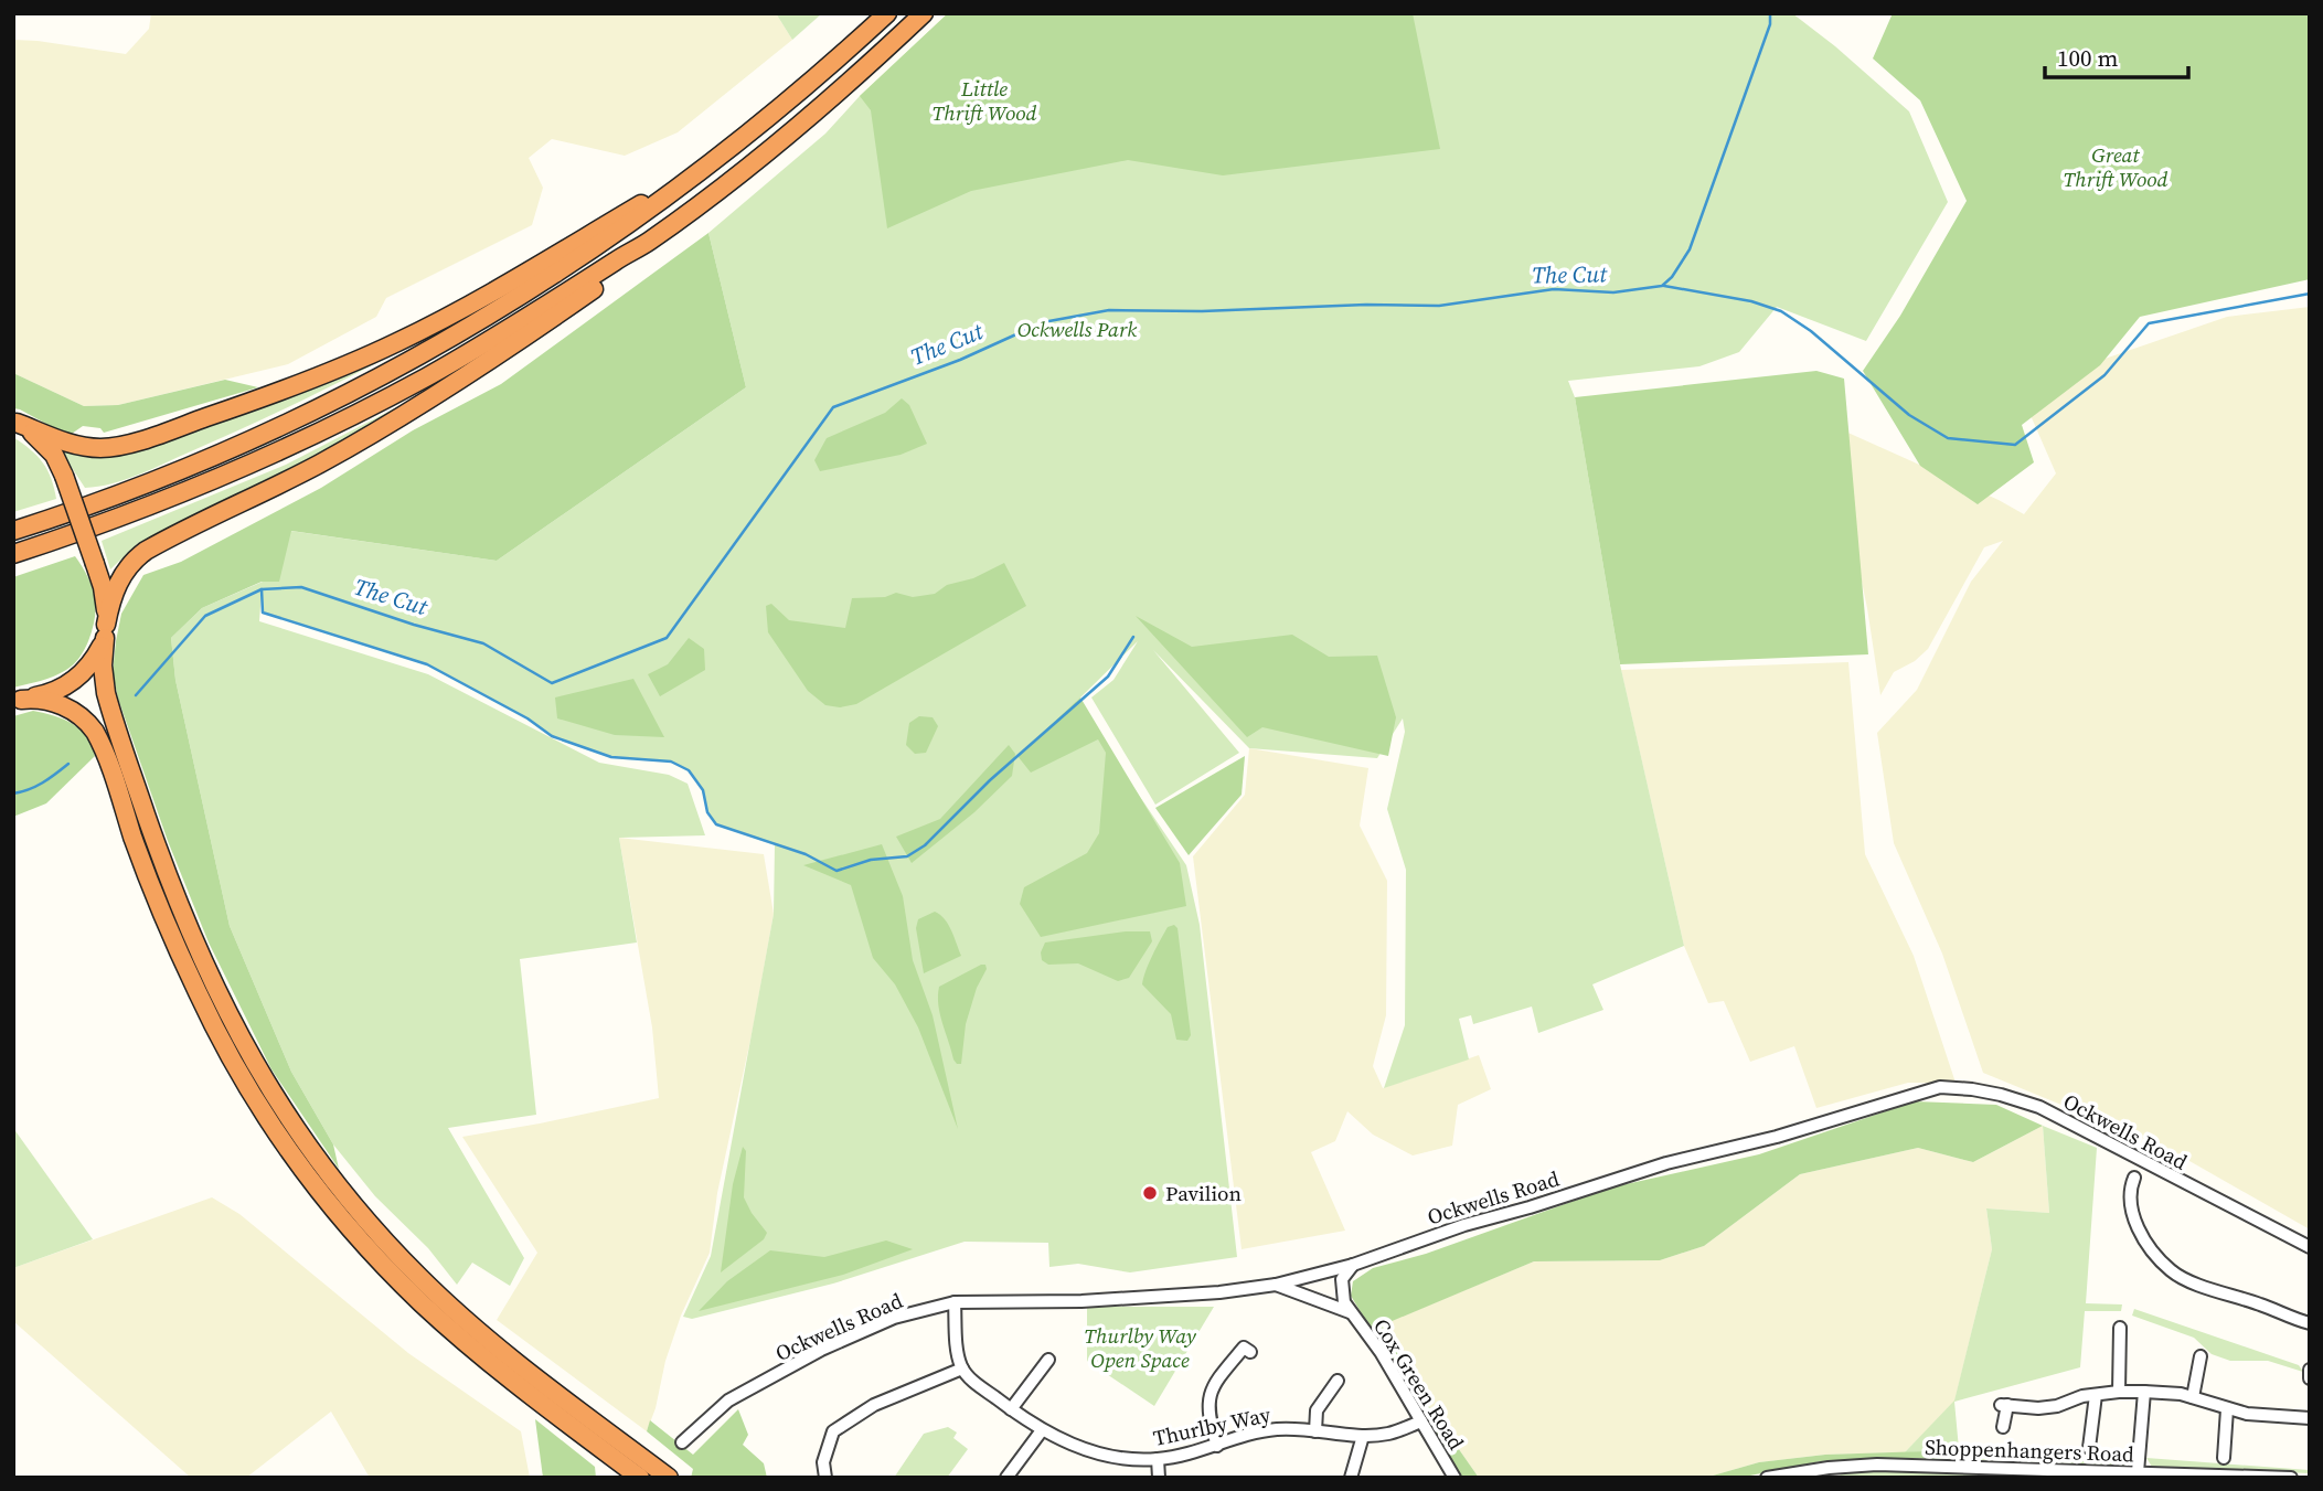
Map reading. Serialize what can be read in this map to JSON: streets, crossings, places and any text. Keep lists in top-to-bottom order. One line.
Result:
{"streets":{"street":["Ockwells Road","Cox Green Road","Thurlby Way","Shoppenhangers Road"]},"crossings":[["Ockwells Road","Cox Green Road"],["Cox Green Road","Thurlby Way"]],"water":["The Cut"],"parks":["Little Thrift Wood","Great Thrift Wood","Ockwells Park","Thurlby Way Open Space"],"places":["Pavilion"],"scale_bar":"100 m"}
